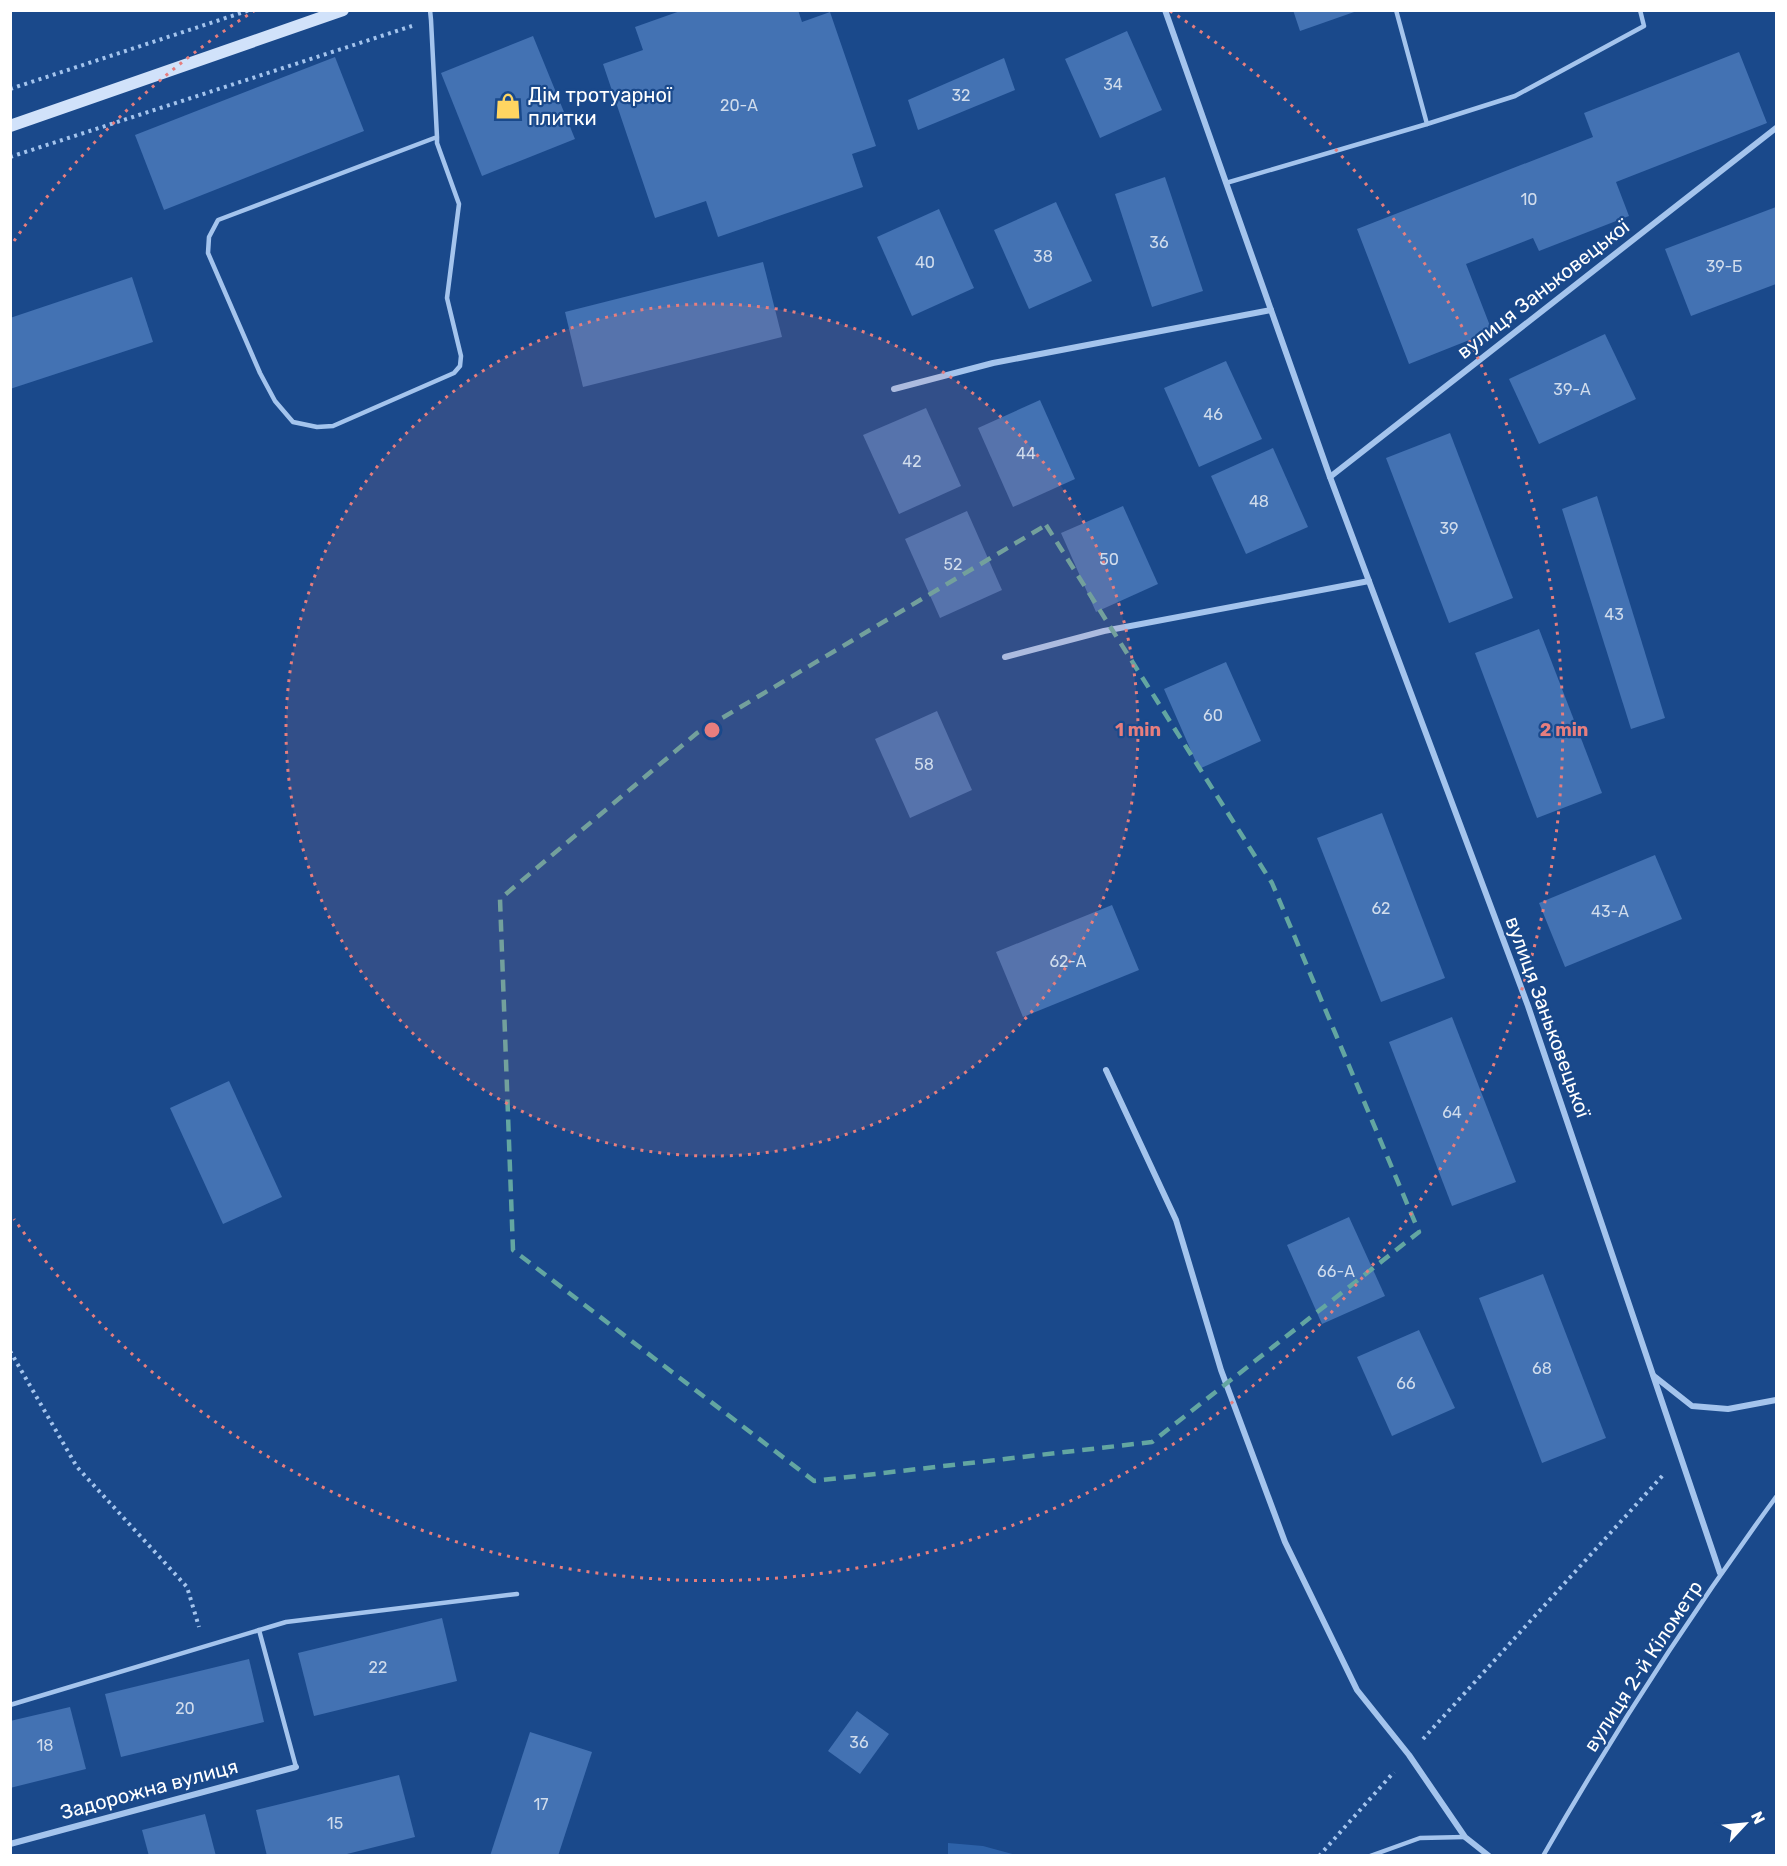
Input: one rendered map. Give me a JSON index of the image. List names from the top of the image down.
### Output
{
  "streets": {
    "street": ["вулиця Заньковецької", "Задорожна вулиця"],
    "lane": ["вулиця 2-й Кілометр"]
  },
  "crossings": [
    ["вулиця Заньковецької", "вулиця 2-й Кілометр"]
  ],
  "places": {
    "shop": ["Дім тротуарної плитки"]
  },
  "house_numbers": [
    "34",
    "32",
    "20-А",
    "10",
    "36",
    "38",
    "40",
    "39-Б",
    "39-А",
    "46",
    "44",
    "42",
    "48",
    "39",
    "50",
    "52",
    "43",
    "60",
    "58",
    "62",
    "43-А",
    "62-А",
    "64",
    "66-А",
    "68",
    "66",
    "22",
    "20",
    "36",
    "18",
    "17",
    "15"
  ],
  "north": "top right",
  "rings": ["1 min", "2 min"]
}
